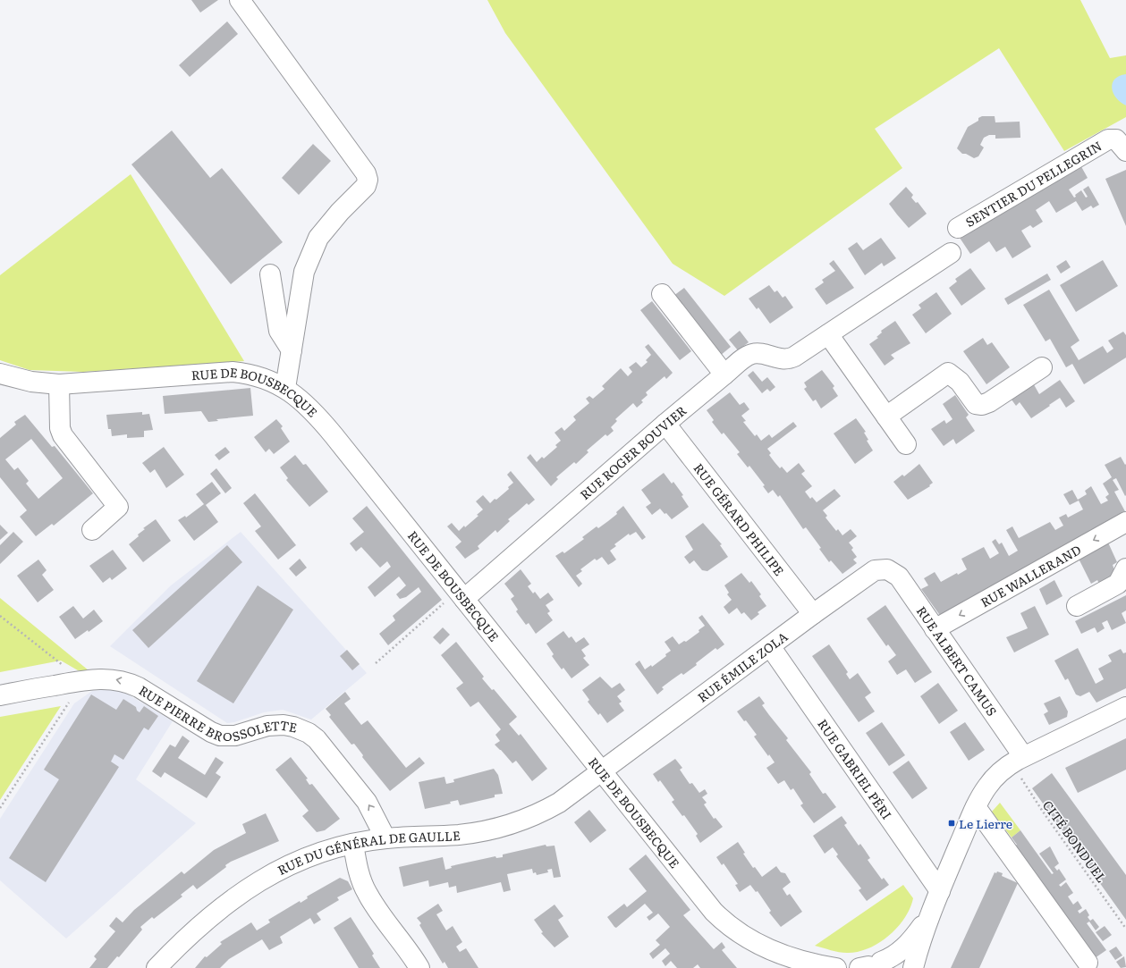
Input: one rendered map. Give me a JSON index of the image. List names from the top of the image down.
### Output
{
  "streets": {
    "street": [
      "SENTIER DU PELLEGRIN",
      "RUE DE BOUSBECQUE",
      "RUE ROGER BOUVIER",
      "RUE GÉRARD PHILIPE",
      "RUE WALLERAND",
      "RUE ALBERT CAMUS",
      "RUE ÉMILE ZOLA",
      "RUE PIERRE BROSSOLETTE",
      "RUE GABRIEL PÉRI",
      "RUE DU GÉNÉRAL DE GAULLE"
    ],
    "path": ["CITÉ BONDUEL"]
  },
  "crossings": [
    ["RUE DE BOUSBECQUE", "RUE ROGER BOUVIER"],
    ["RUE DE BOUSBECQUE", "RUE ÉMILE ZOLA"],
    ["RUE DE BOUSBECQUE", "RUE DU GÉNÉRAL DE GAULLE"],
    ["RUE ROGER BOUVIER", "RUE GÉRARD PHILIPE"],
    ["RUE GÉRARD PHILIPE", "RUE ÉMILE ZOLA"],
    ["RUE WALLERAND", "RUE ALBERT CAMUS"],
    ["RUE ALBERT CAMUS", "RUE ÉMILE ZOLA"],
    ["RUE ALBERT CAMUS", "CITÉ BONDUEL"],
    ["RUE ÉMILE ZOLA", "RUE GABRIEL PÉRI"],
    ["RUE ÉMILE ZOLA", "RUE DU GÉNÉRAL DE GAULLE"],
    ["RUE PIERRE BROSSOLETTE", "RUE DU GÉNÉRAL DE GAULLE"]
  ],
  "one_way": ["RUE PIERRE BROSSOLETTE"],
  "places": {
    "transit": ["Le Lierre"]
  }
}
